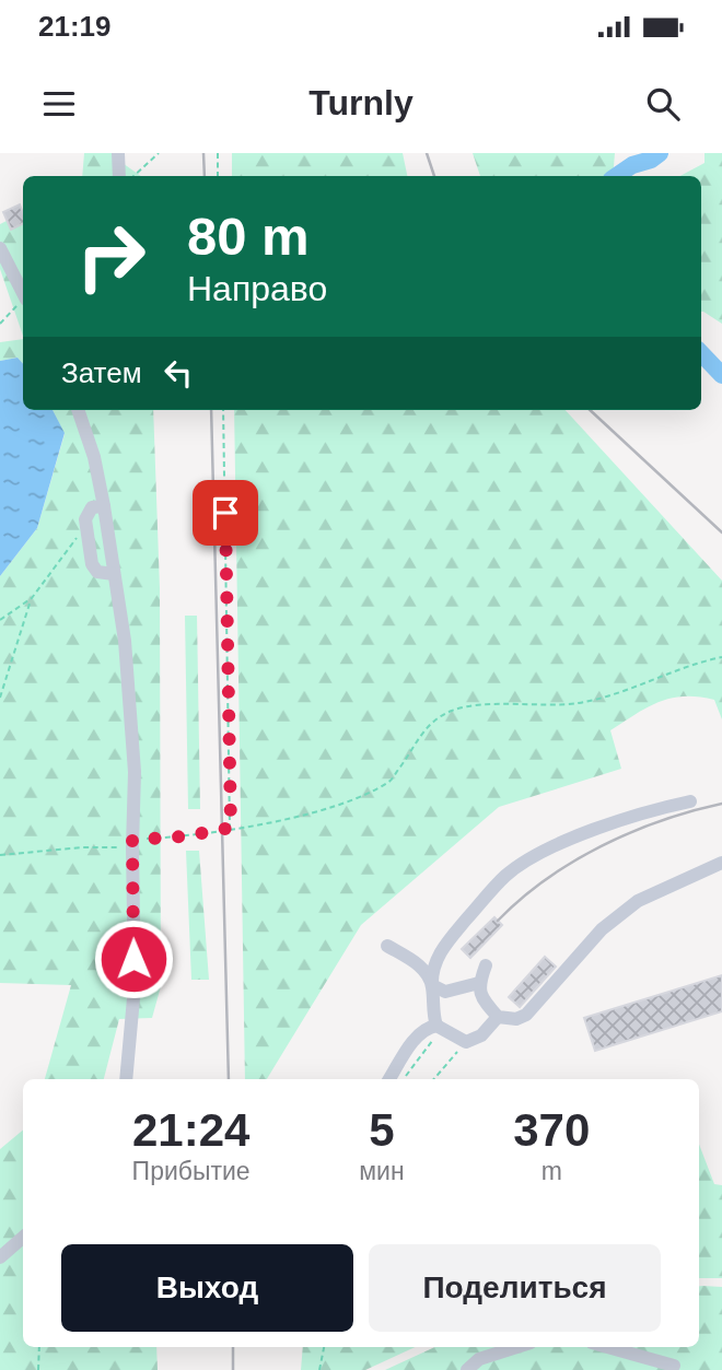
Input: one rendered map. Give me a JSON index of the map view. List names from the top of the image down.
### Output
{
  "page": {
    "status": "21:19",
    "header": "Turnly",
    "turn": ["80 m", "Направо"],
    "then": "Затем",
    "eta": [
      "21:24",
      "Прибытие",
      "5",
      "мин",
      "370",
      "m"
    ],
    "buttons": ["Выход", "Поделиться"]
  }
}
